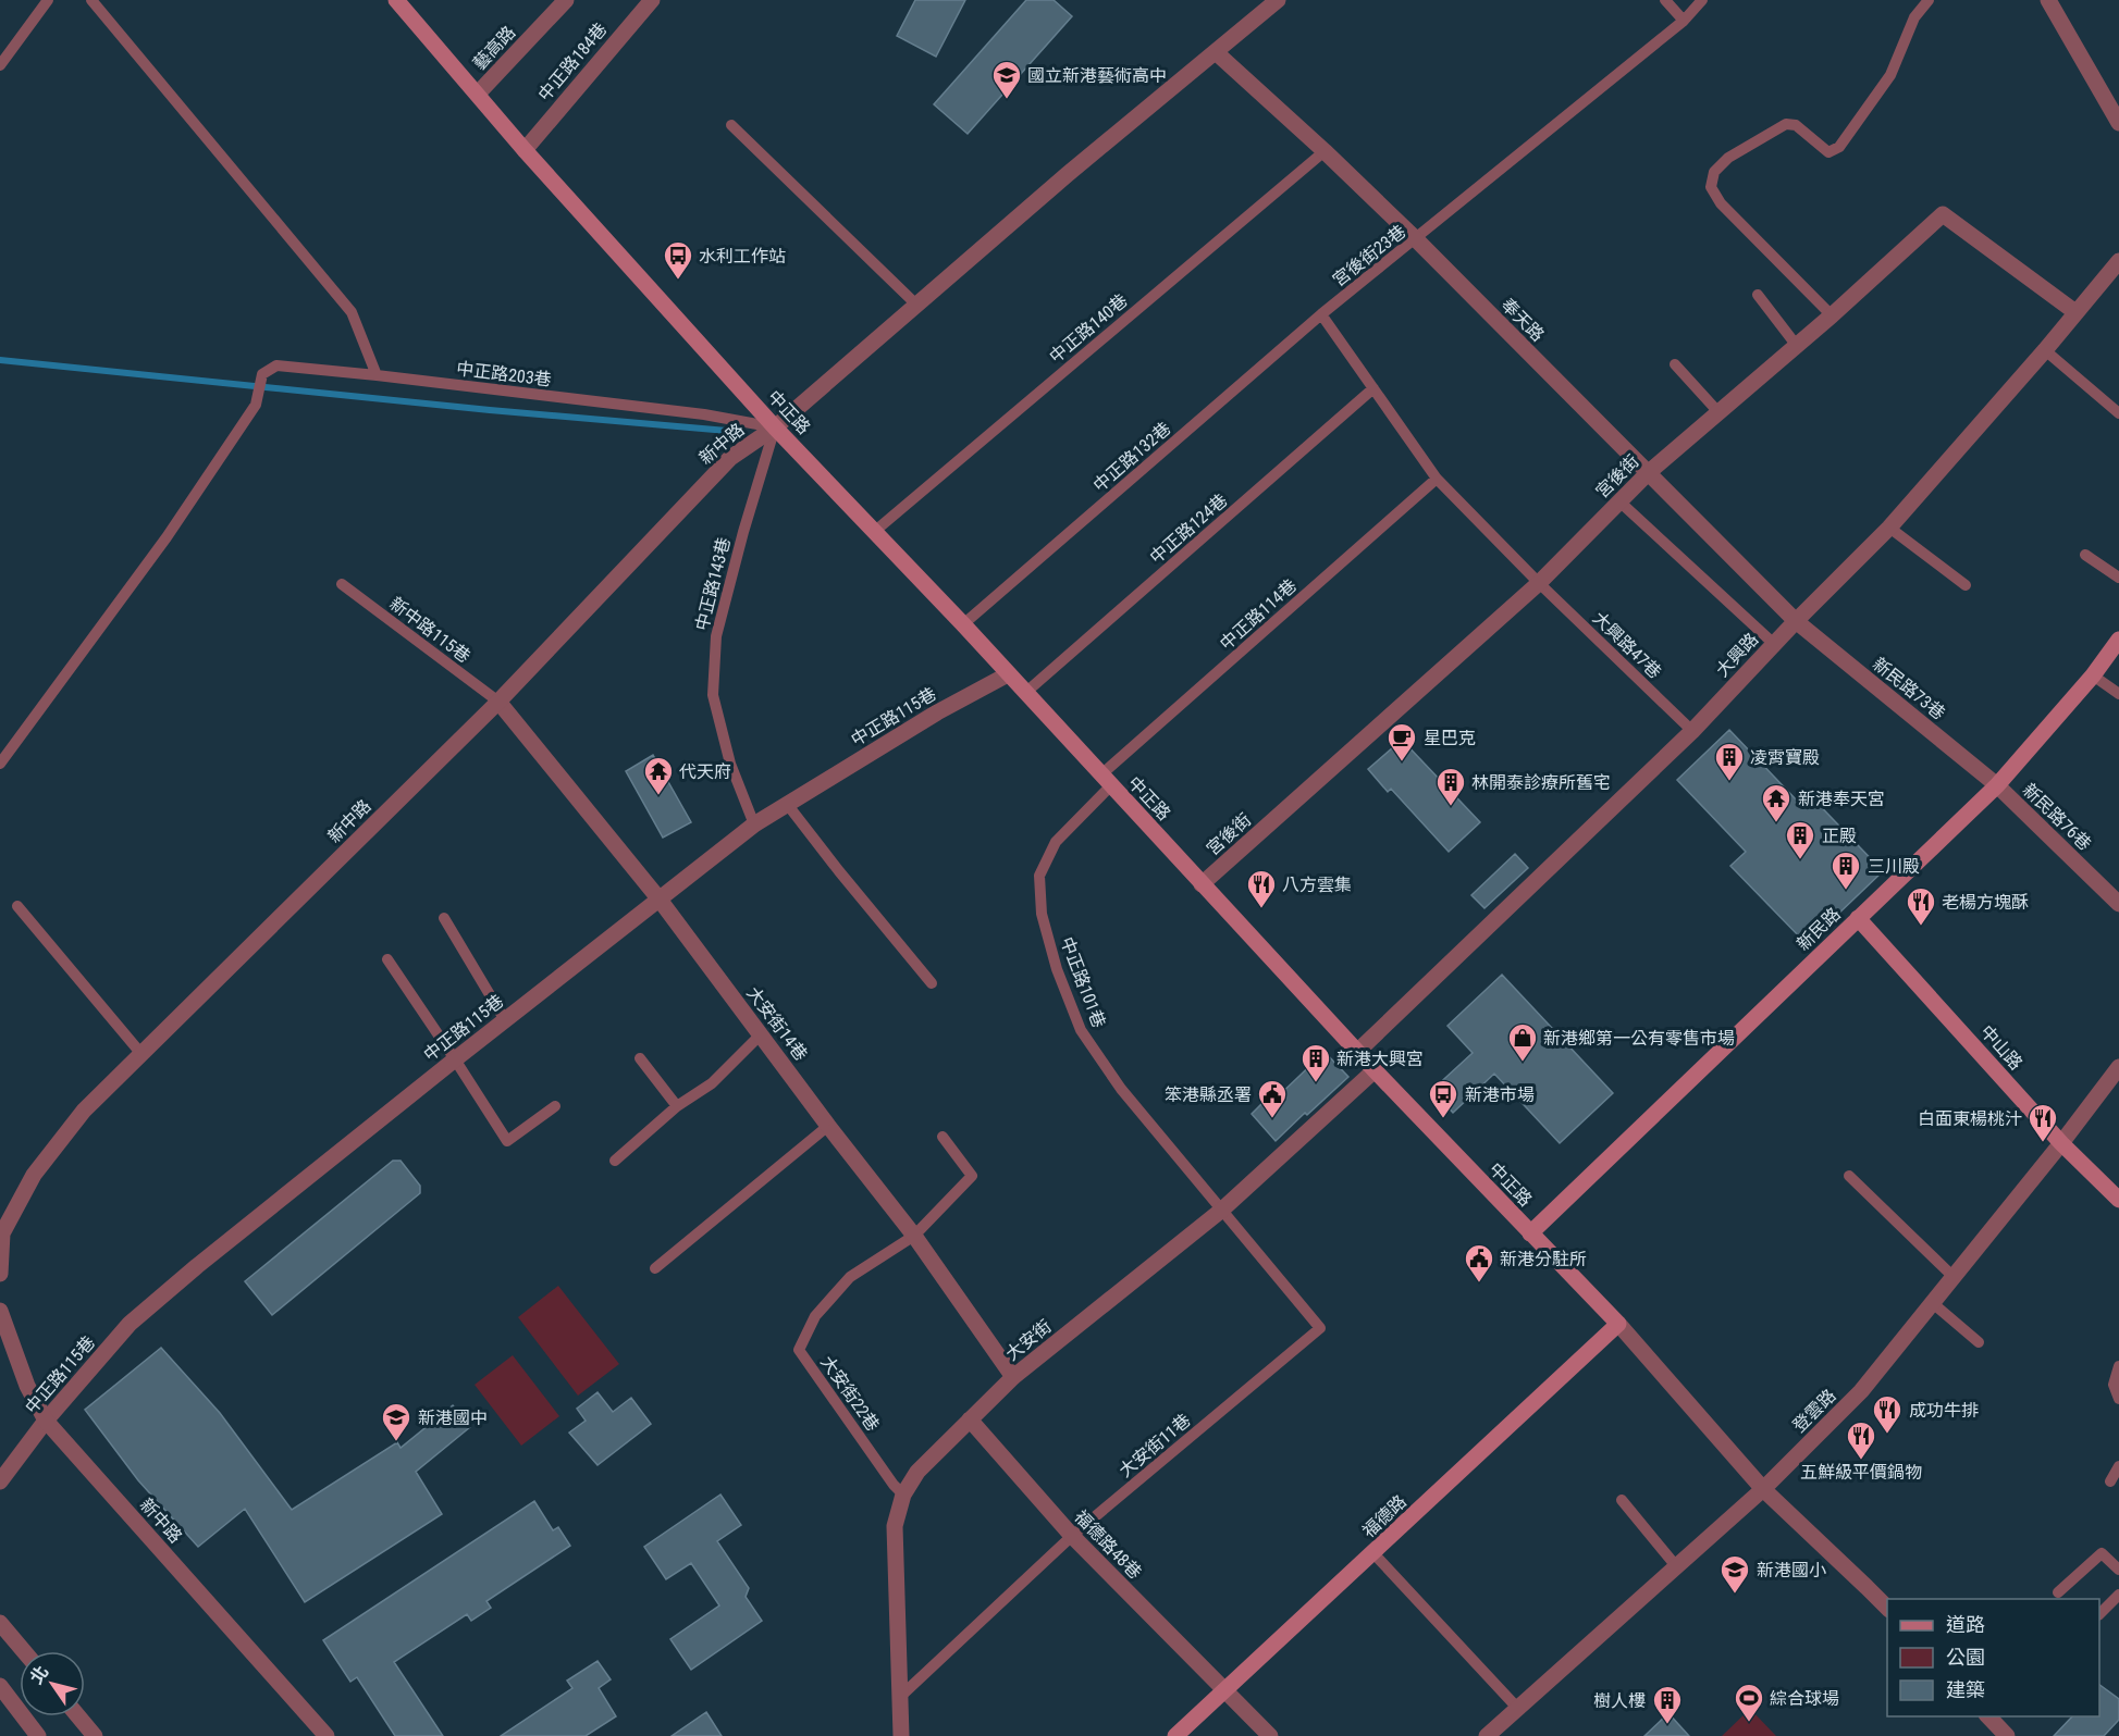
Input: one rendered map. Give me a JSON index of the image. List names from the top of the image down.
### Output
{
  "streets": {
    "main road": [
      "中正路",
      "新民路",
      "中山路",
      "福德路"
    ],
    "street": [
      "藝高路",
      "中正路184巷",
      "奉天路",
      "新中路",
      "宮後街",
      "大興路",
      "新民路73巷",
      "中正路115巷",
      "新民路76巷",
      "大安街14巷",
      "大安街",
      "登雲路",
      "福德路48巷"
    ],
    "lane": [
      "宮後街23巷",
      "中正路140巷",
      "中正路203巷",
      "中正路132巷",
      "中正路124巷",
      "中正路143巷",
      "中正路114巷",
      "新中路115巷",
      "大興路47巷",
      "中正路101巷",
      "大安街22巷",
      "大安街11巷"
    ]
  },
  "crossings": [
    ["藝高路", "中正路"],
    ["中正路184巷", "中正路"],
    ["宮後街23巷", "奉天路"],
    ["宮後街23巷", "中正路132巷"],
    ["奉天路", "中正路140巷"],
    ["奉天路", "新中路"],
    ["奉天路", "宮後街"],
    ["奉天路", "大興路"],
    ["奉天路", "新民路73巷"],
    ["中正路140巷", "中正路"],
    ["中正路203巷", "中正路"],
    ["中正路203巷", "新中路"],
    ["中正路203巷", "中正路143巷"],
    ["中正路", "新中路"],
    ["中正路", "中正路132巷"],
    ["中正路", "宮後街"],
    ["中正路", "中正路124巷"],
    ["中正路", "中正路143巷"],
    ["中正路", "中正路114巷"],
    ["中正路", "大興路"],
    ["中正路", "中正路115巷"],
    ["中正路", "新民路"],
    ["中正路", "中正路101巷"],
    ["中正路", "大安街"],
    ["中正路", "登雲路"],
    ["中正路", "福德路"],
    ["新中路", "中正路143巷"],
    ["新中路", "新中路115巷"],
    ["新中路", "中正路115巷"],
    ["新中路", "大安街14巷"],
    ["宮後街", "大興路47巷"],
    ["宮後街", "大興路"],
    ["中正路143巷", "中正路115巷"],
    ["中正路114巷", "中正路101巷"],
    ["新中路115巷", "大安街14巷"],
    ["大興路47巷", "大興路"],
    ["大興路", "新民路73巷"],
    ["新民路73巷", "新民路76巷"],
    ["新民路73巷", "新民路"],
    ["中正路115巷", "大安街14巷"],
    ["新民路76巷", "新民路"],
    ["新民路", "中山路"],
    ["中正路101巷", "大安街"],
    ["中正路101巷", "大安街11巷"],
    ["大安街14巷", "大安街"],
    ["大安街14巷", "大安街22巷"],
    ["中山路", "登雲路"],
    ["大安街", "大安街22巷"],
    ["大安街", "大安街11巷"],
    ["大安街", "福德路48巷"],
    ["大安街11巷", "福德路48巷"],
    ["福德路", "福德路48巷"]
  ],
  "places": {
    "school or university": ["國立新港藝術高中", "新港國中", "新港國小"],
    "bus stop": ["水利工作站", "新港市場"],
    "cafe": ["星巴克"],
    "building": [
      "凌霄寶殿",
      "林開泰診療所舊宅",
      "正殿",
      "三川殿",
      "新港大興宮",
      "樹人樓"
    ],
    "temple": ["代天府", "新港奉天宮"],
    "restaurant": [
      "八方雲集",
      "老楊方塊酥",
      "白面東楊桃汁",
      "成功牛排",
      "五鮮級平價鍋物"
    ],
    "shop": ["新港鄉第一公有零售市場"],
    "public building": ["笨港縣丞署", "新港分駐所"],
    "sports": ["綜合球場"]
  },
  "legend": ["道路", "公園", "建築"],
  "north": "top left"
}
